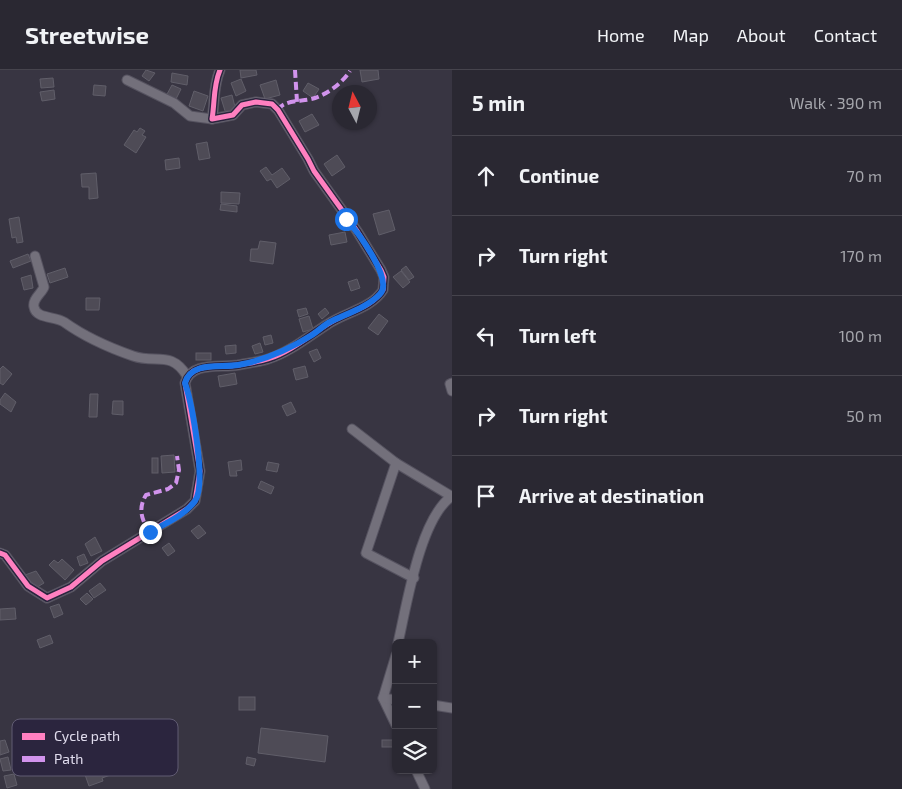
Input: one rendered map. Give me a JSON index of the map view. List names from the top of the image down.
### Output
{
  "legend": ["Cycle path", "Path"],
  "north": "top",
  "page": {
    "header": "Streetwise",
    "nav": [
      "Home",
      "Map",
      "About",
      "Contact"
    ],
    "heading": ["5 min", "Walk · 390 m"],
    "list": [
      ["Continue", "70 m"],
      ["Turn right", "170 m"],
      ["Turn left", "100 m"],
      ["Turn right", "50 m"],
      "Arrive at destination"
    ],
    "map_buttons": ["+", "−"]
  }
}
